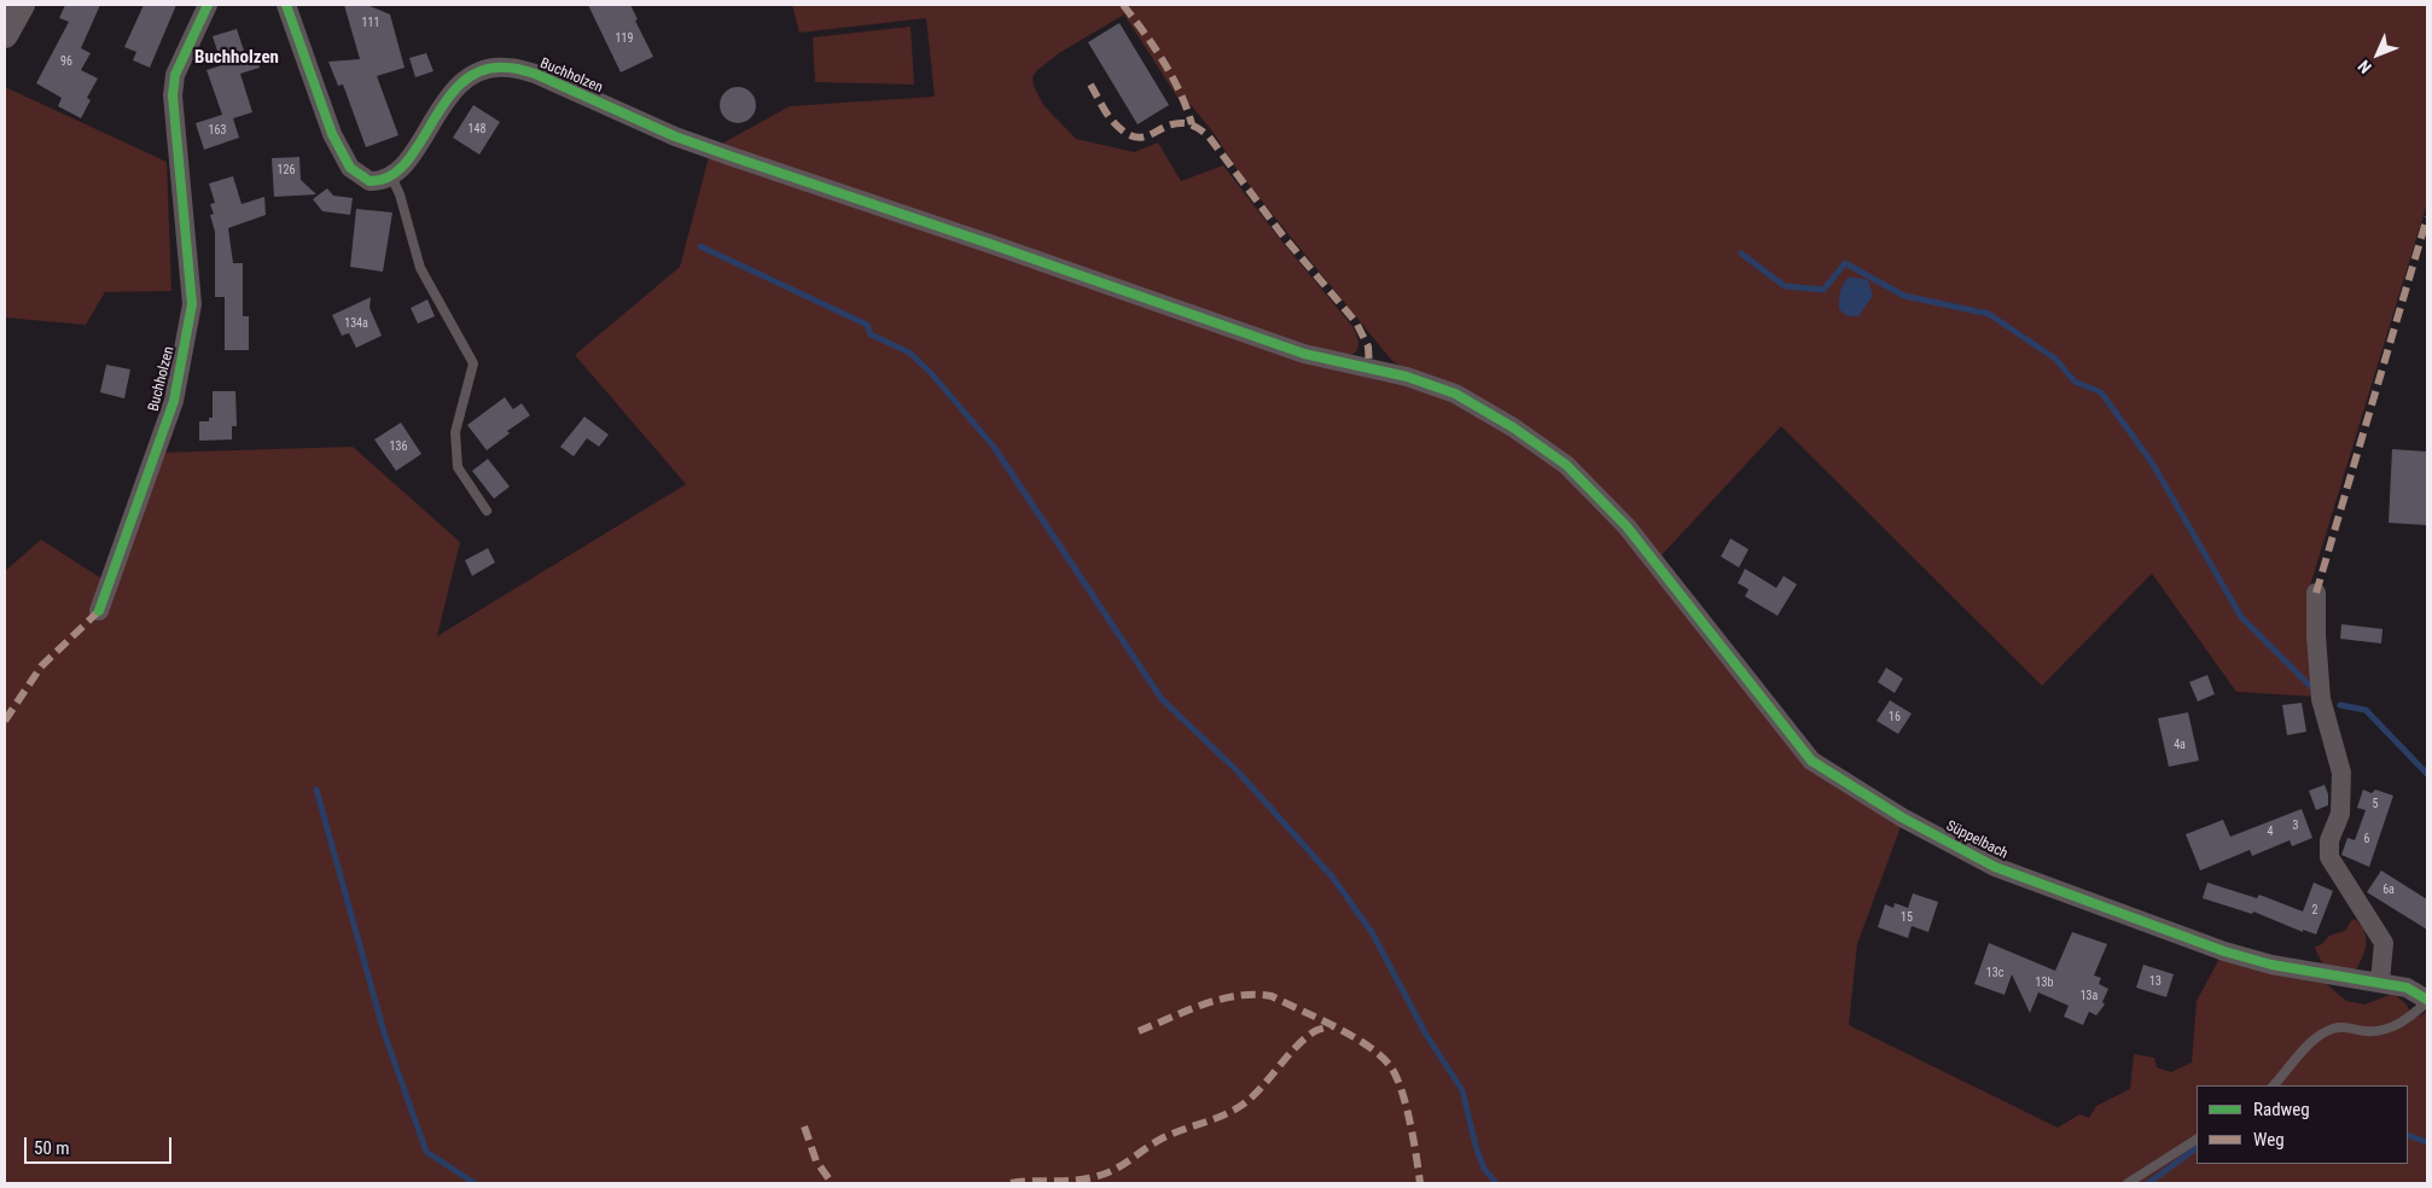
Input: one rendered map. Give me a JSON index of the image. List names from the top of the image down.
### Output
{
  "streets": {
    "street": ["Buchholzen", "Süppelbach"]
  },
  "crossings": [
    ["Buchholzen", "Süppelbach"]
  ],
  "districts": ["Buchholzen"],
  "house_numbers": [
    "111",
    "119",
    "96",
    "148",
    "163",
    "126",
    "134a",
    "136",
    "16",
    "4a",
    "5",
    "3",
    "4",
    "6",
    "6a",
    "2",
    "15",
    "13c",
    "13",
    "13b",
    "13a"
  ],
  "legend": ["Radweg", "Weg"],
  "scale_bar": "50 m",
  "north": "bottom left"
}
